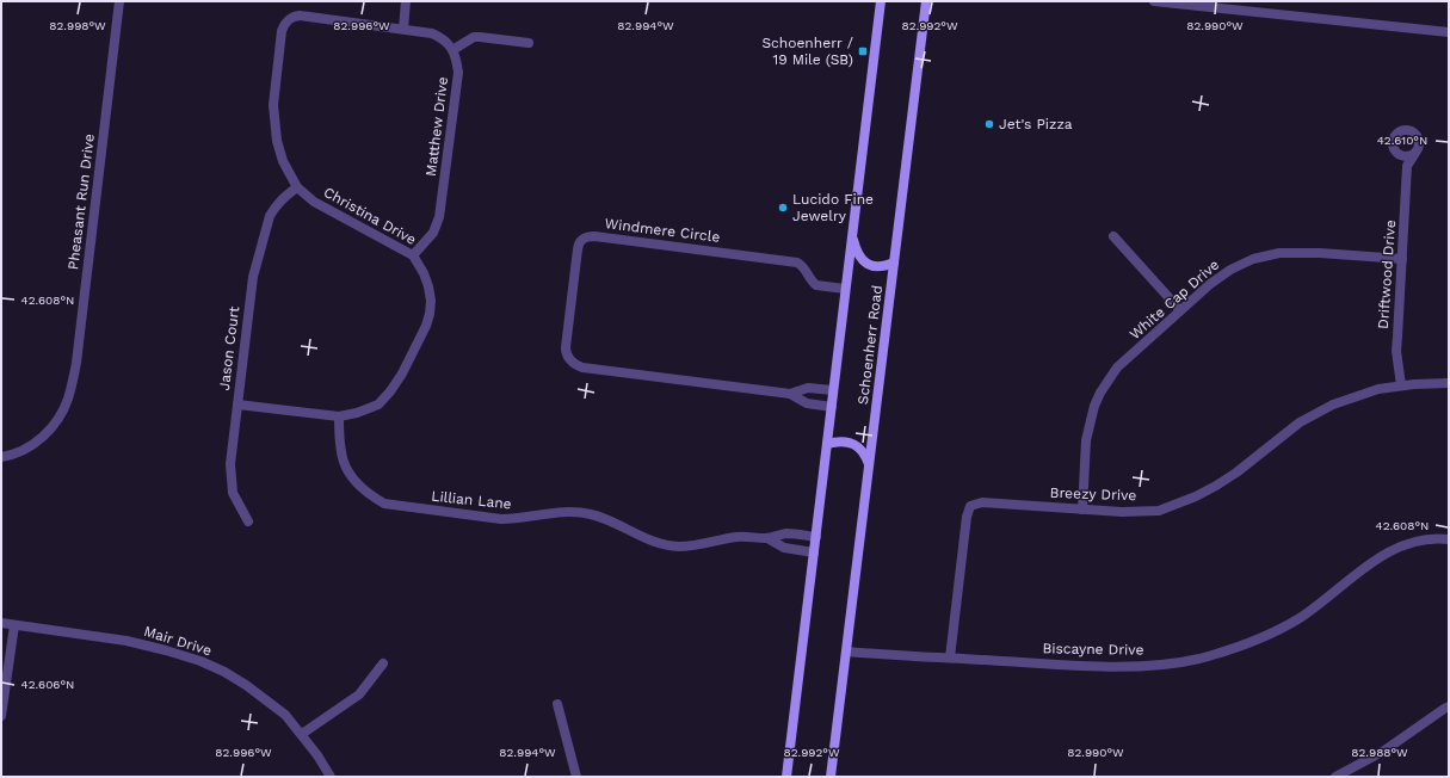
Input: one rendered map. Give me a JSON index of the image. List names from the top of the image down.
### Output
{
  "streets": {
    "main road": ["Schoenherr Road"],
    "street": [
      "Matthew Drive",
      "Pheasant Run Drive",
      "Christina Drive",
      "Windmere Circle",
      "Driftwood Drive",
      "White Cap Drive",
      "Jason Court",
      "Breezy Drive",
      "Lillian Lane",
      "Mair Drive",
      "Biscayne Drive"
    ]
  },
  "crossings": [
    ["Matthew Drive", "Christina Drive"],
    ["Christina Drive", "Jason Court"],
    ["Christina Drive", "Lillian Lane"],
    ["Driftwood Drive", "White Cap Drive"],
    ["Driftwood Drive", "Breezy Drive"],
    ["White Cap Drive", "Breezy Drive"],
    ["Schoenherr Road", "Biscayne Drive"],
    ["Breezy Drive", "Biscayne Drive"]
  ],
  "places": {
    "transit": ["Schoenherr / 19 Mile (SB)"],
    "other": ["Jet's Pizza", "Lucido Fine Jewelry"]
  },
  "coordinates": [
    "82.996°W",
    "82.994°W",
    "82.992°W",
    "82.990°W",
    "82.998°W",
    "42.610°N",
    "42.608°N",
    "42.606°N",
    "82.988°W"
  ]
}
